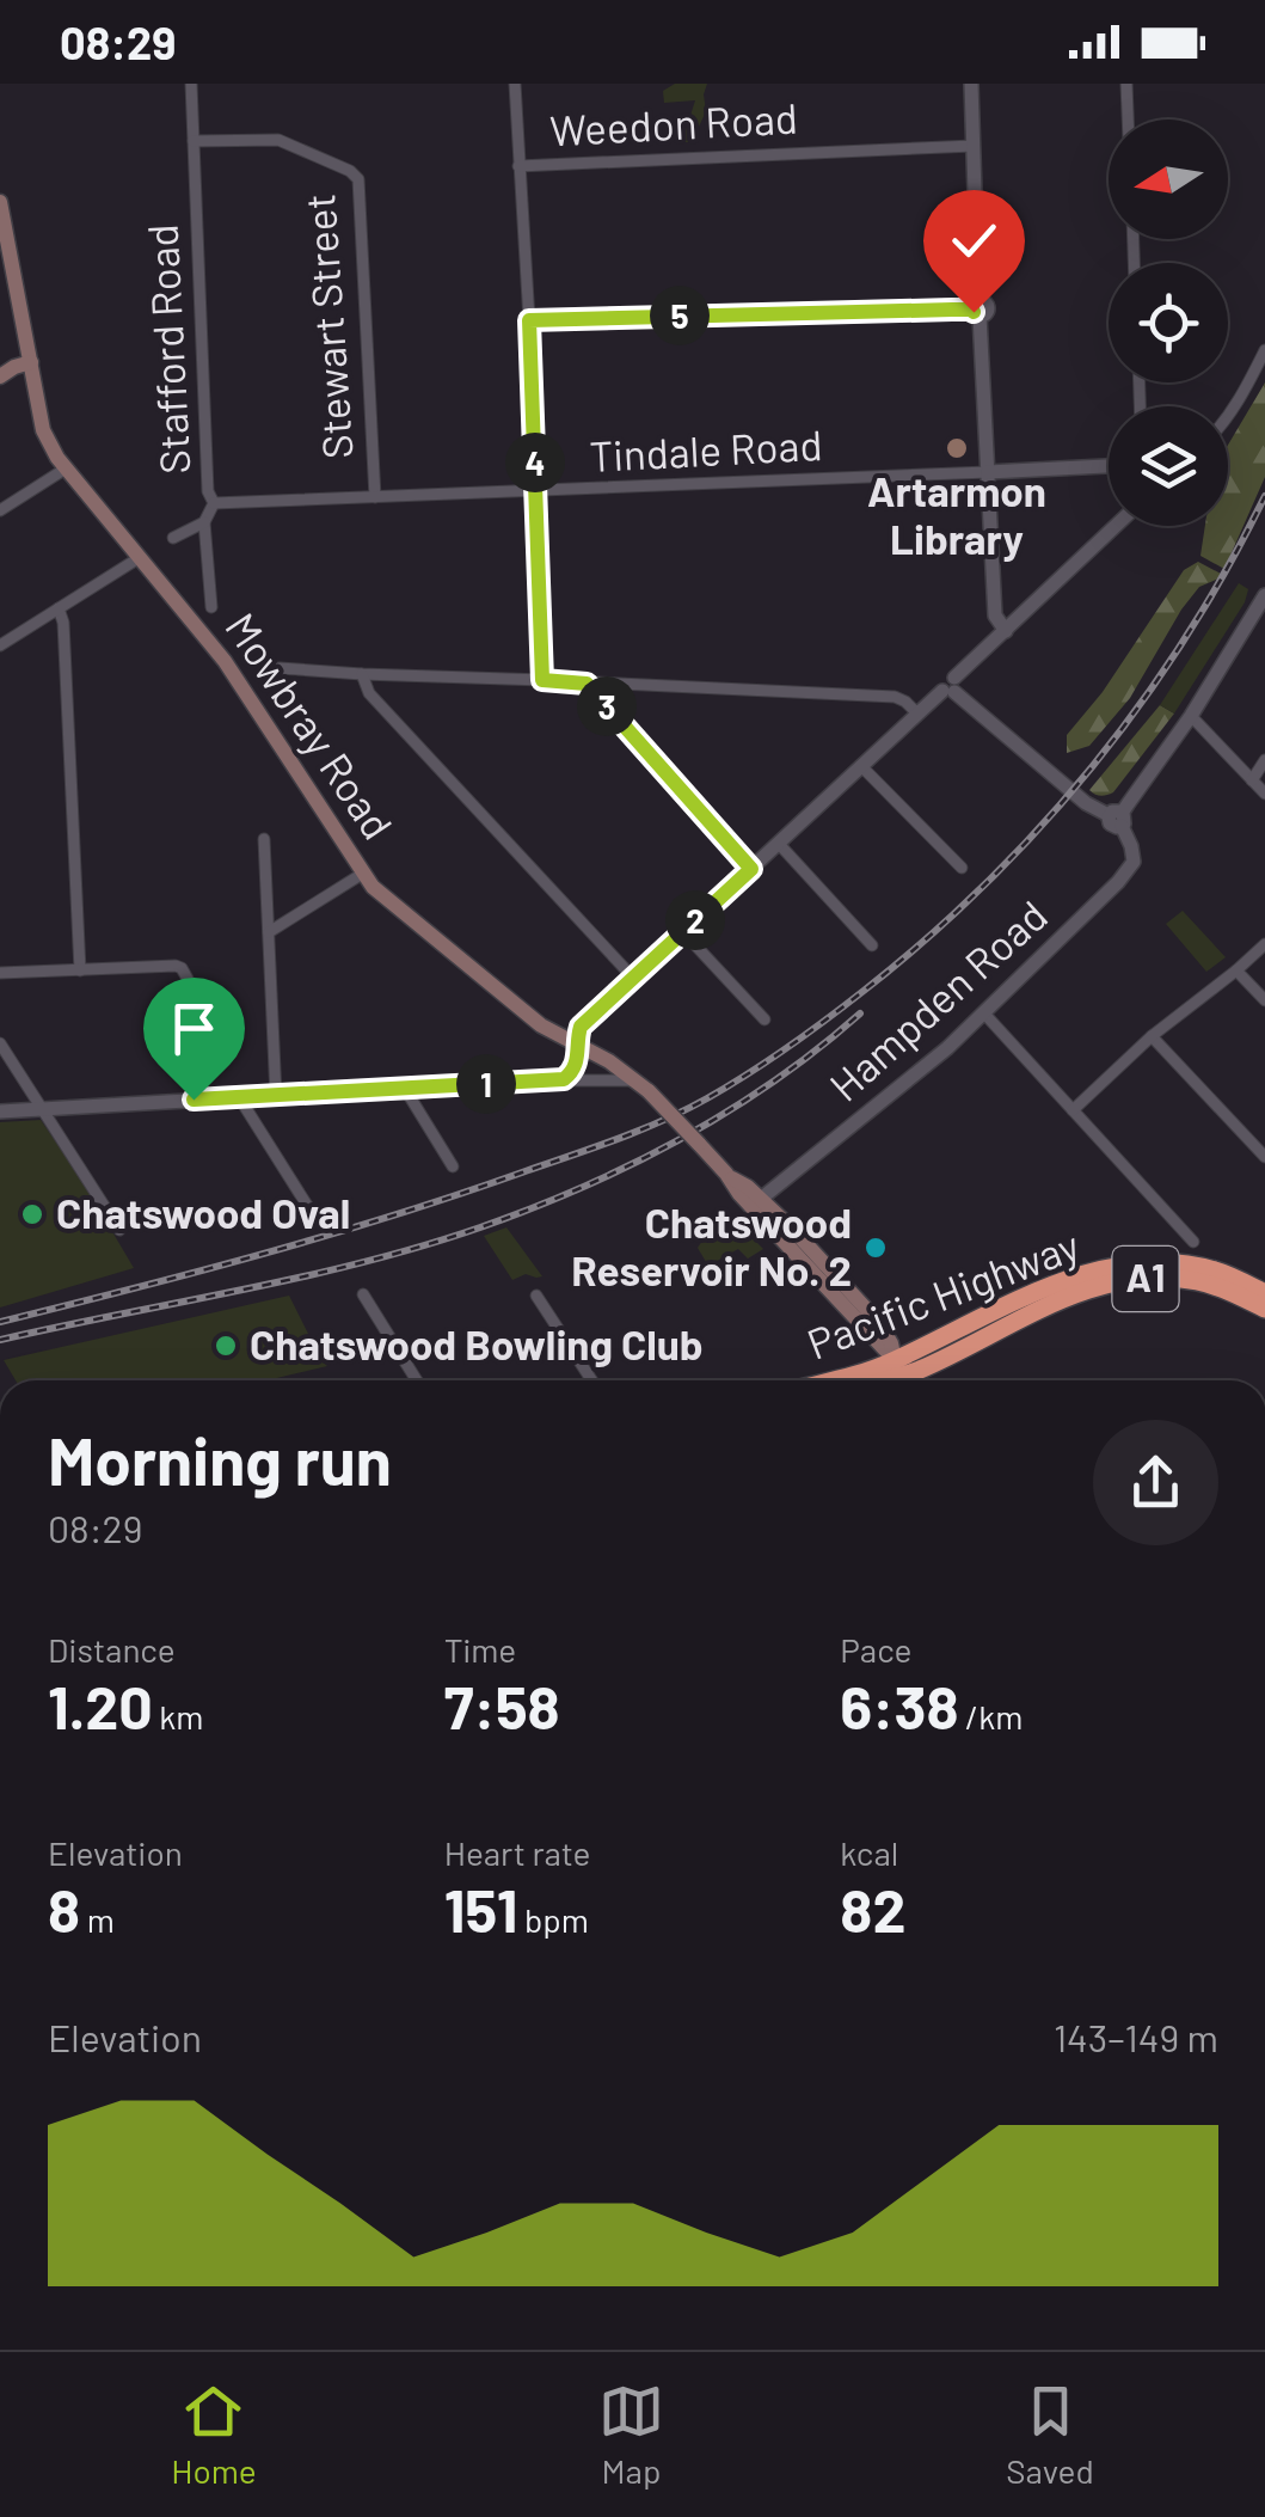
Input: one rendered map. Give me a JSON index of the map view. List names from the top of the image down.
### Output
{
  "streets": {
    "highway": ["A1", "Pacific Highway"],
    "main road": ["Mowbray Road"],
    "street": [
      "Weedon Road",
      "Stewart Street",
      "Stafford Road",
      "Tindale Road",
      "Hampden Road"
    ]
  },
  "crossings": [
    ["Stewart Street", "Stafford Road"],
    ["Stewart Street", "Tindale Road"],
    ["Stafford Road", "Tindale Road"],
    ["Mowbray Road", "Hampden Road"],
    ["Mowbray Road", "Pacific Highway"]
  ],
  "places": [
    "Artarmon Library",
    "Chatswood Oval",
    "Chatswood Reservoir No. 2",
    "Chatswood Bowling Club"
  ],
  "north": "left",
  "page": {
    "status": "08:29",
    "pins": [
      "5",
      "4",
      "3",
      "2",
      "1"
    ],
    "heading": ["Morning run", "08:29"],
    "stats": [
      ["Distance", "1.20 km"],
      ["Time", "7:58"],
      ["Pace", "6:38 /km"],
      ["Elevation", "8 m"],
      ["Heart rate", "151 bpm"],
      ["kcal", "82"]
    ],
    "chart": ["Elevation", "143–149 m"],
    "tabs": ["Home", "Map", "Saved"]
  }
}
